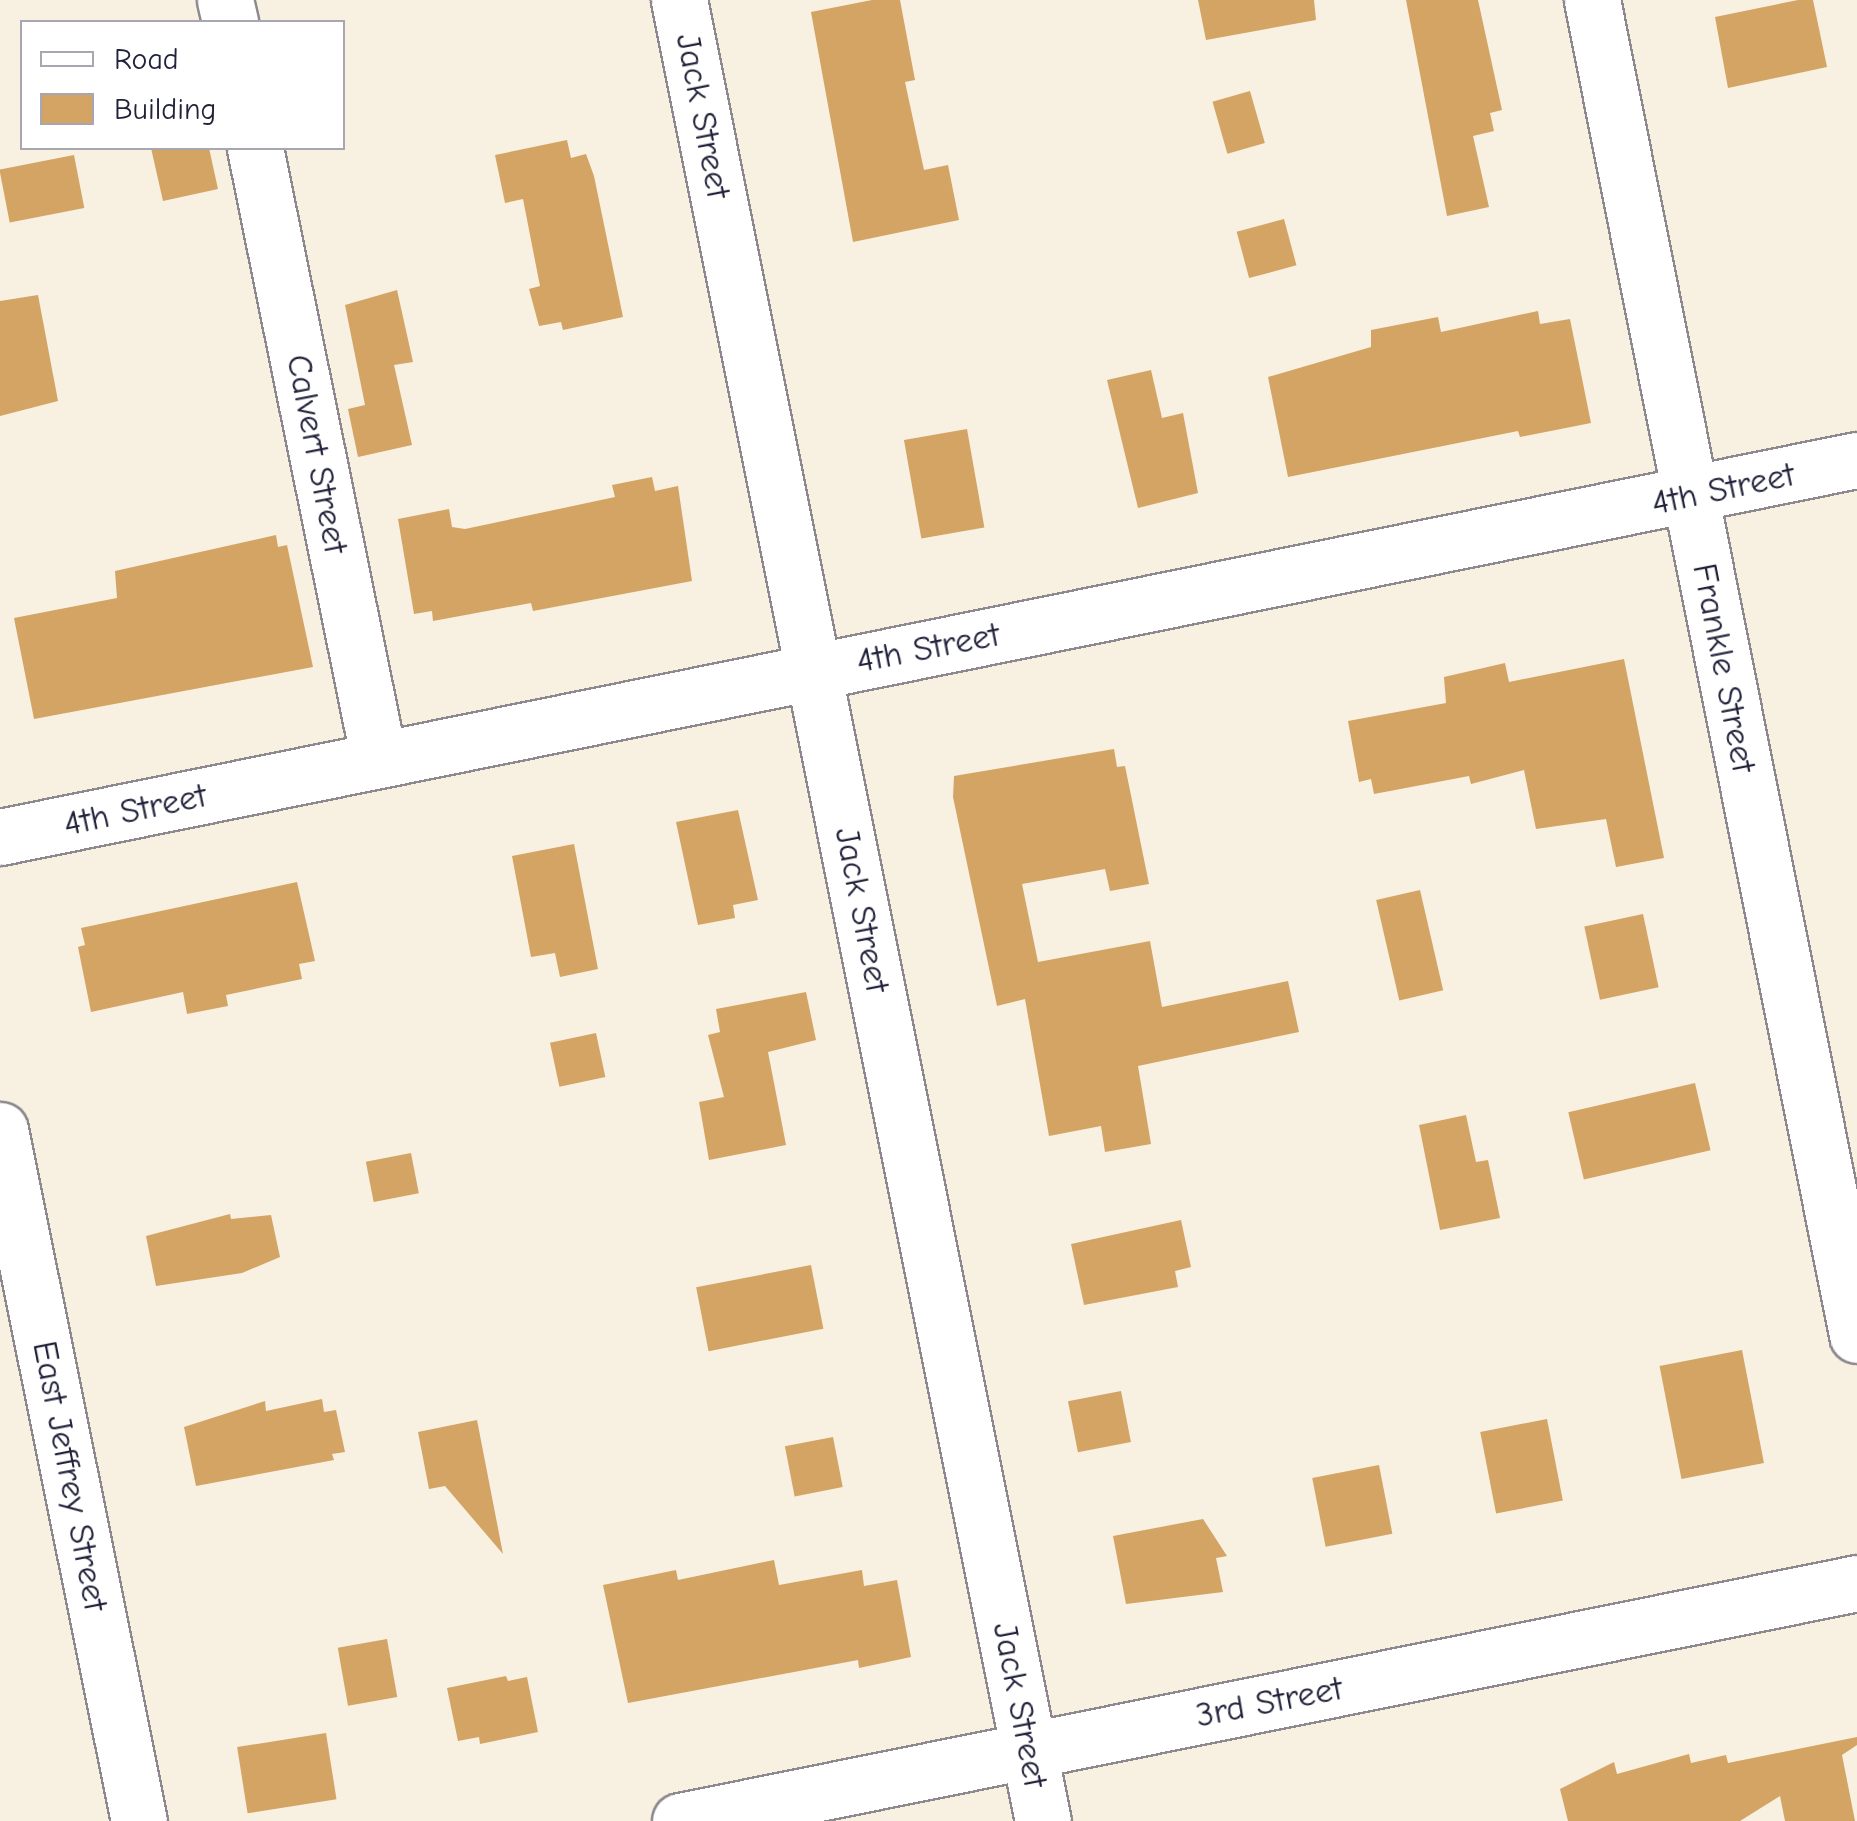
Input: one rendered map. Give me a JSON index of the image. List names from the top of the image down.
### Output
{
  "streets": {
    "street": [
      "Jack Street",
      "Calvert Street",
      "4th Street",
      "Frankle Street",
      "East Jeffrey Street",
      "3rd Street"
    ]
  },
  "crossings": [
    ["Jack Street", "4th Street"],
    ["Jack Street", "3rd Street"],
    ["Calvert Street", "4th Street"],
    ["4th Street", "Frankle Street"]
  ],
  "legend": ["Road", "Building"]
}
